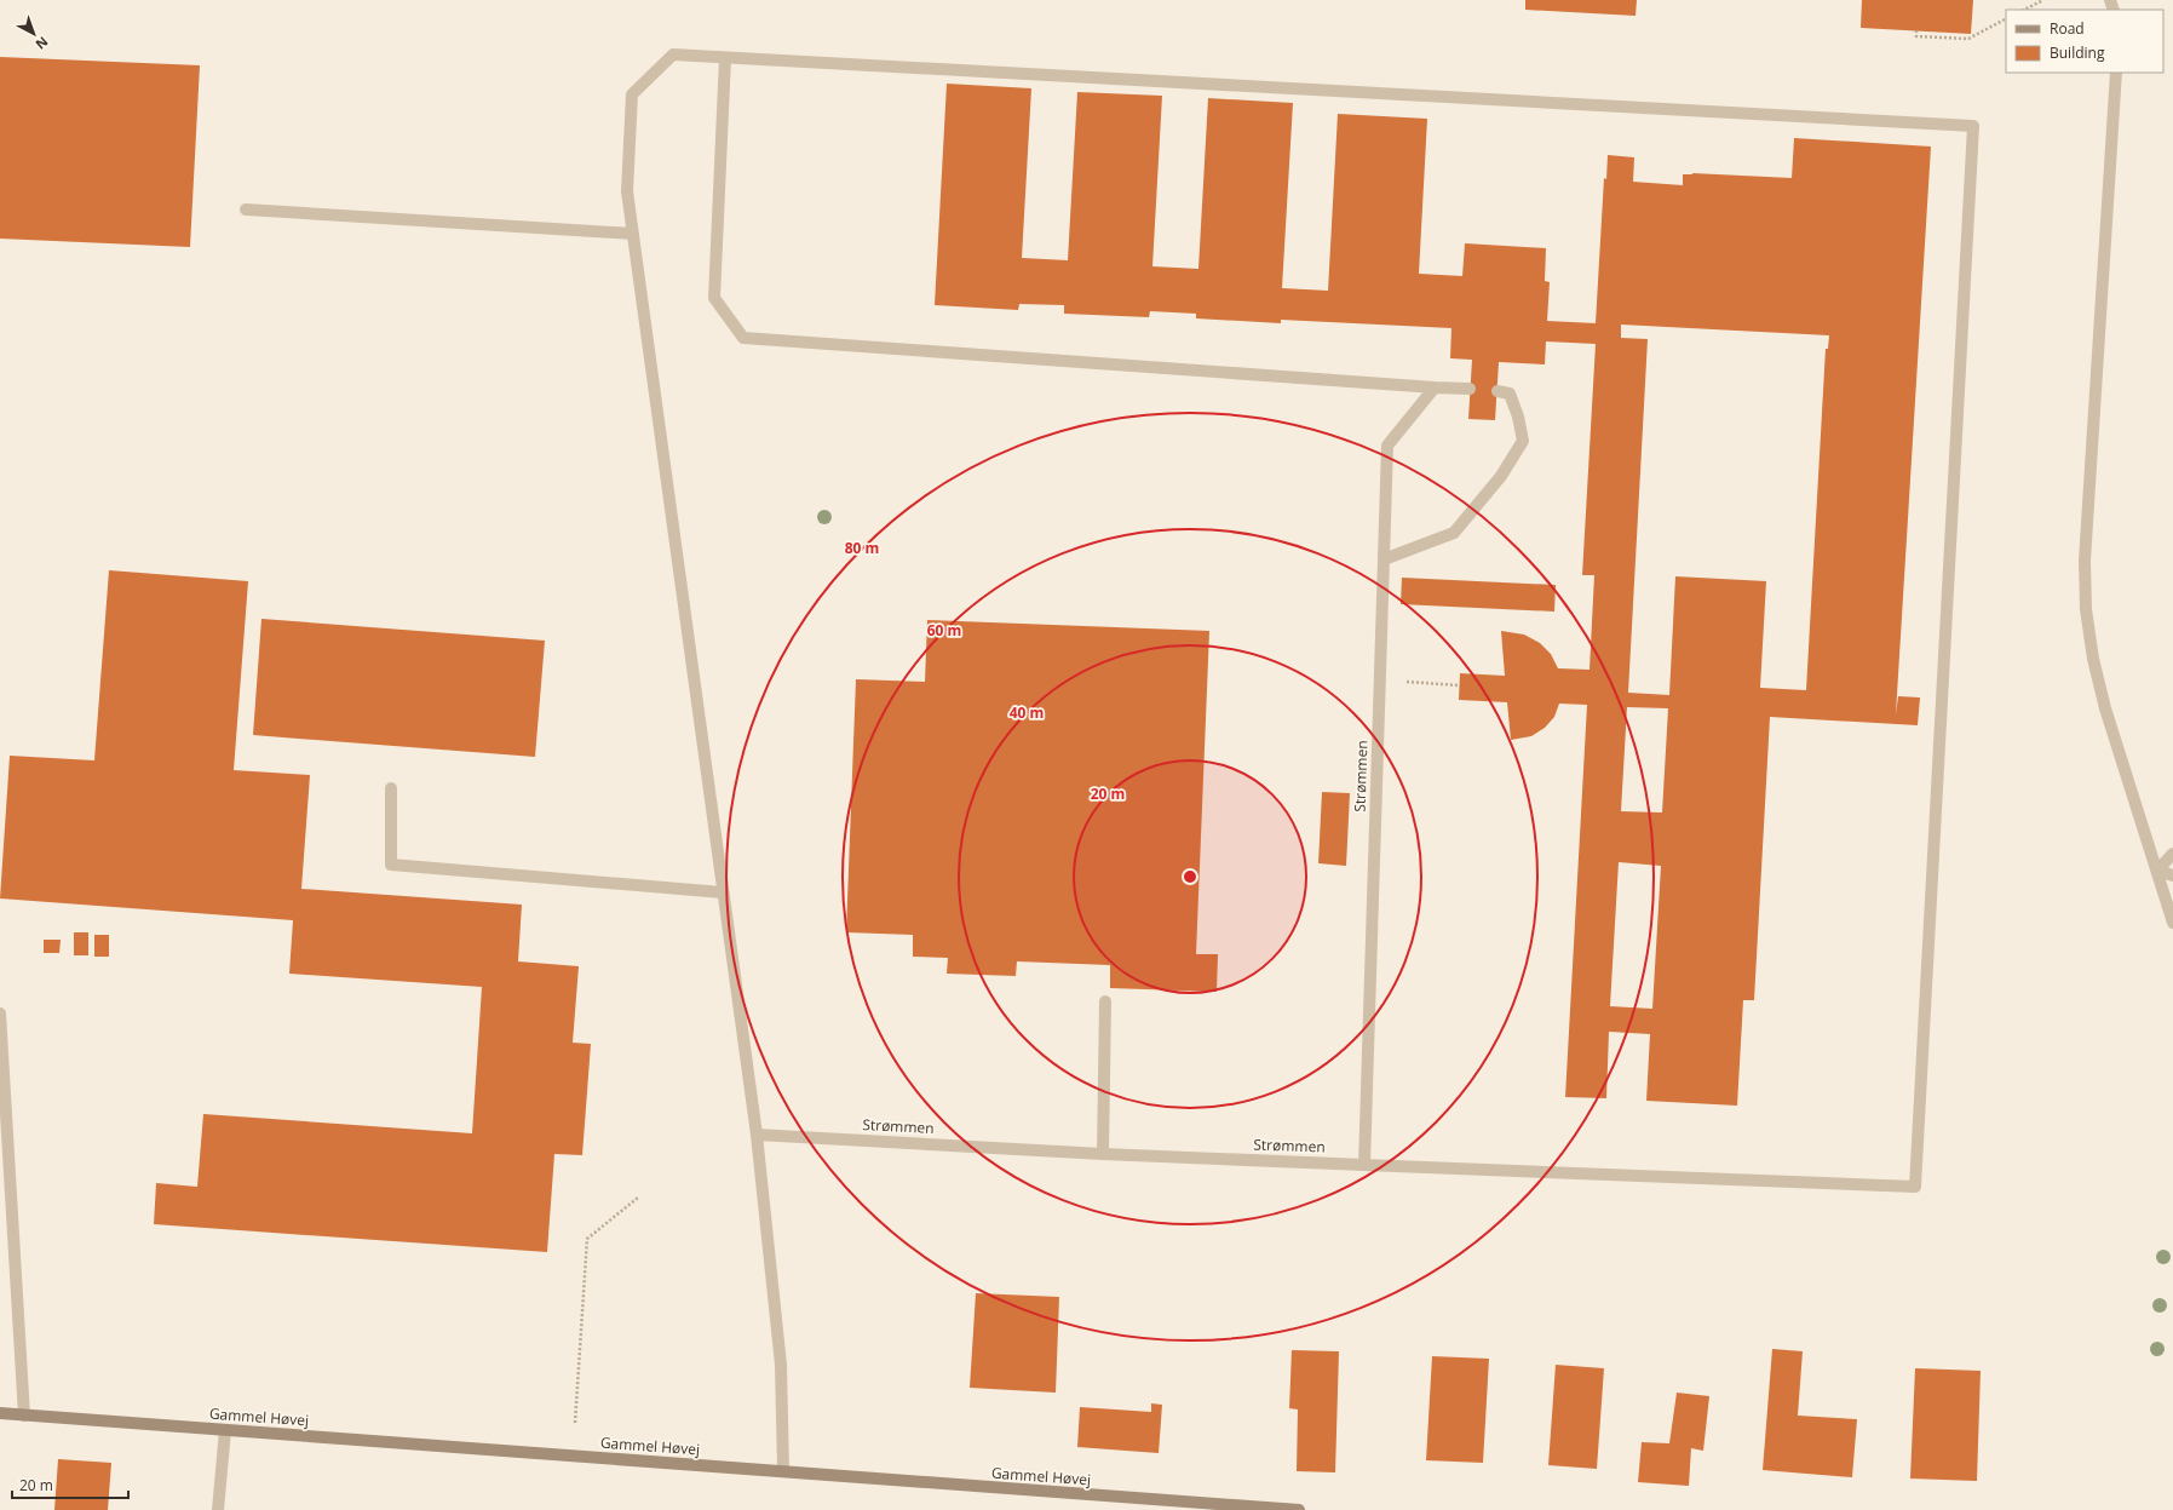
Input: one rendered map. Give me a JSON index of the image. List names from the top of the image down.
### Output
{
  "streets": {
    "street": ["Strømmen", "Gammel Høvej"]
  },
  "legend": ["Road", "Building"],
  "scale_bar": "20 m",
  "north": "bottom right",
  "rings": [
    "80 m",
    "60 m",
    "40 m",
    "20 m"
  ]
}
